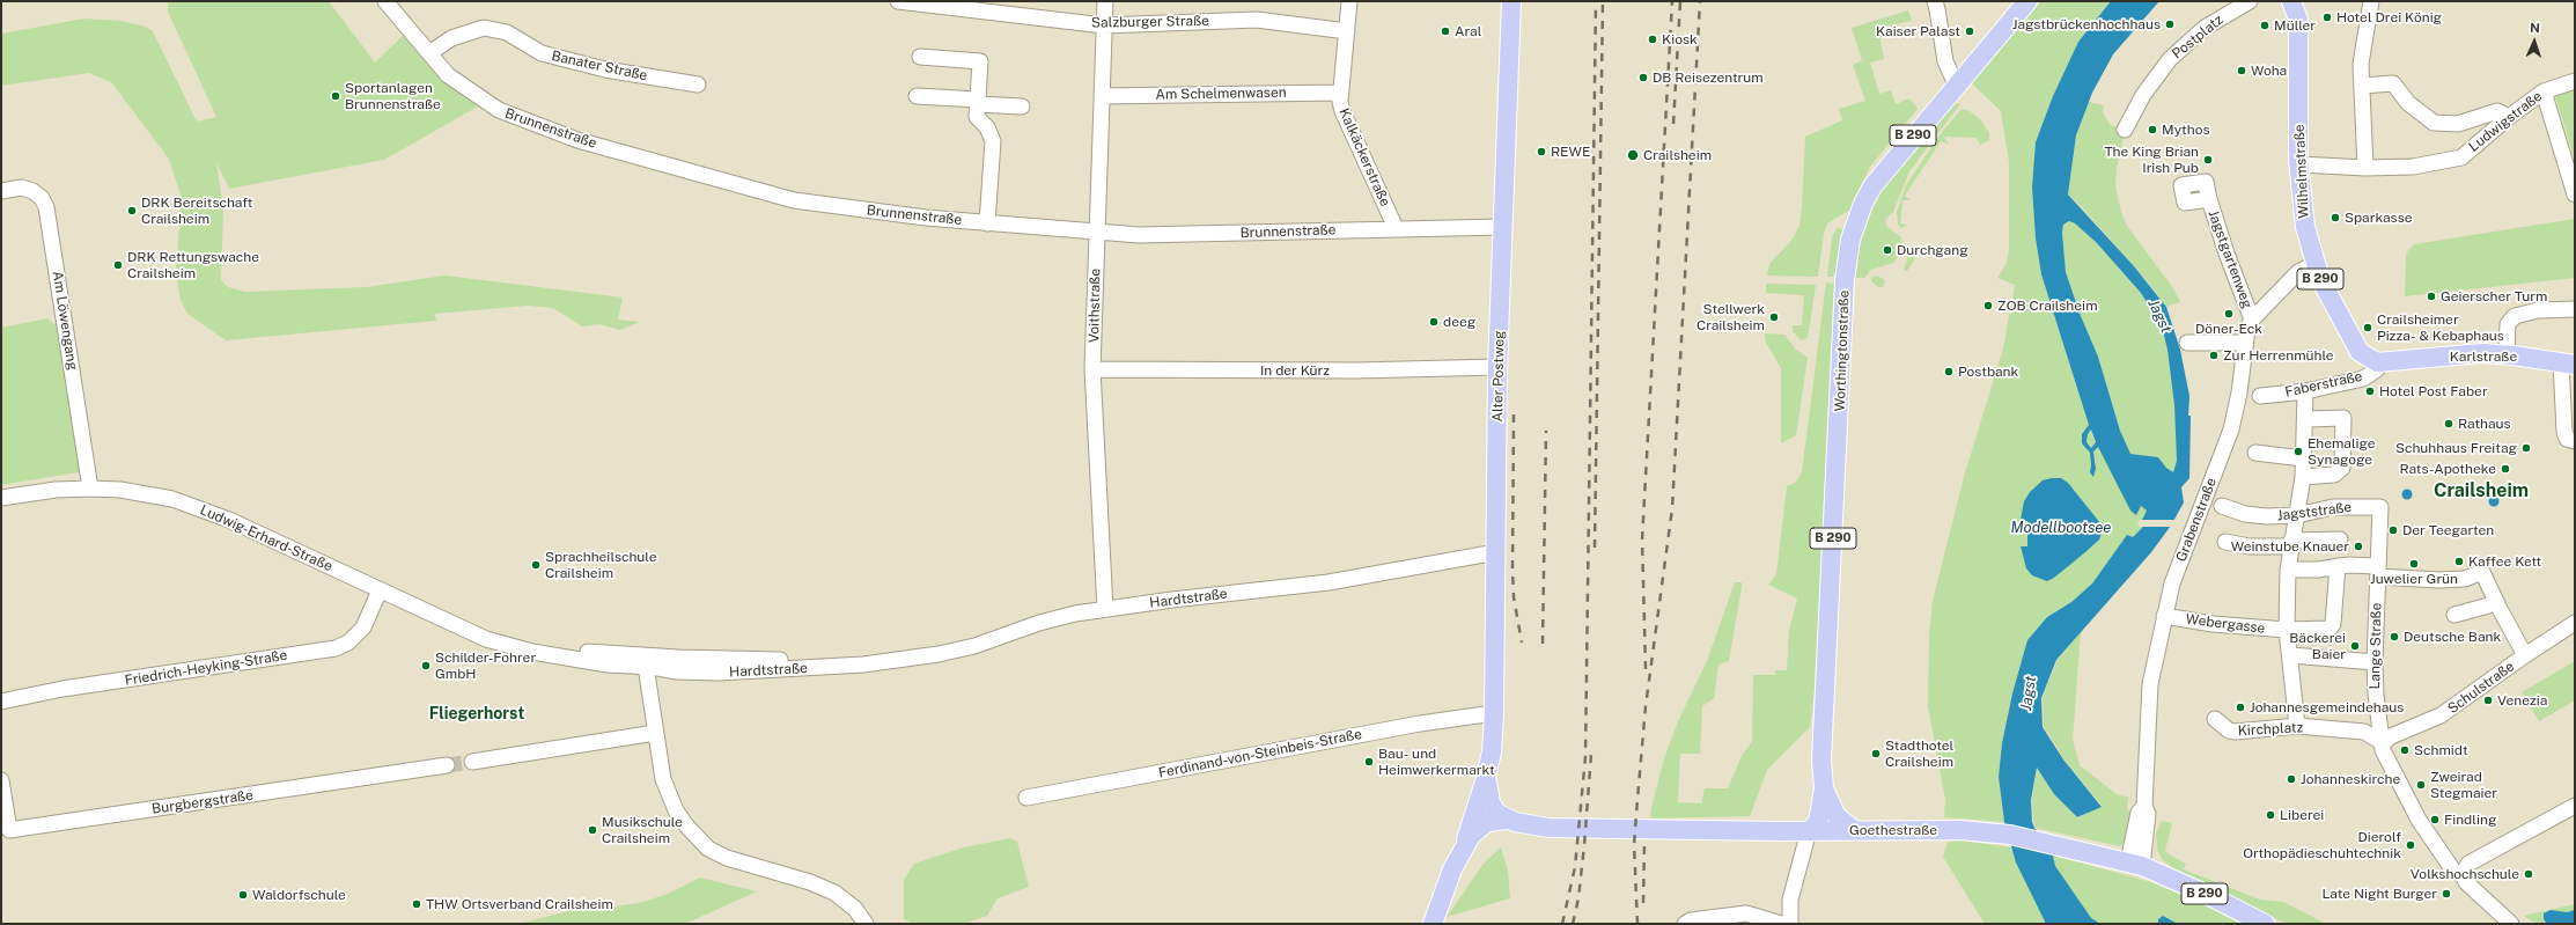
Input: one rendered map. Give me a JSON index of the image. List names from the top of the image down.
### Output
{
  "streets": {
    "main road": [
      "B 290",
      "Wilhelmstraße",
      "Worthingtonstraße",
      "Karlstraße",
      "Alter Postweg",
      "Goethestraße"
    ],
    "street": [
      "Salzburger Straße",
      "Postplatz",
      "Banater Straße",
      "Am Schelmenwasen",
      "Ludwigstraße",
      "Brunnenstraße",
      "Kalkäckerstraße",
      "Jagstgartenweg",
      "Voithstraße",
      "Am Löwengang",
      "In der Kürz",
      "Faberstraße",
      "Jagststraße",
      "Grabenstraße",
      "Ludwig-Erhard-Straße",
      "Hardtstraße",
      "Webergasse",
      "Lange Straße",
      "Friedrich-Heyking-Straße",
      "Schulstraße",
      "Kirchplatz",
      "Ferdinand-von-Steinbeis-Straße",
      "Burgbergstraße"
    ]
  },
  "crossings": [
    ["Salzburger Straße", "Kalkäckerstraße"],
    ["Salzburger Straße", "Voithstraße"],
    ["Banater Straße", "Brunnenstraße"],
    ["Am Schelmenwasen", "Kalkäckerstraße"],
    ["Am Schelmenwasen", "Voithstraße"],
    ["Ludwigstraße", "Wilhelmstraße"],
    ["Brunnenstraße", "Kalkäckerstraße"],
    ["Brunnenstraße", "Voithstraße"],
    ["Brunnenstraße", "Alter Postweg"],
    ["Wilhelmstraße", "Karlstraße"],
    ["Wilhelmstraße", "Faberstraße"],
    ["Wilhelmstraße", "Grabenstraße"],
    ["Jagstgartenweg", "Grabenstraße"],
    ["Voithstraße", "In der Kürz"],
    ["Voithstraße", "Hardtstraße"],
    ["Am Löwengang", "Ludwig-Erhard-Straße"],
    ["Worthingtonstraße", "Goethestraße"],
    ["Karlstraße", "Faberstraße"],
    ["In der Kürz", "Alter Postweg"],
    ["Alter Postweg", "Hardtstraße"],
    ["Alter Postweg", "Ferdinand-von-Steinbeis-Straße"],
    ["Alter Postweg", "Goethestraße"],
    ["Jagststraße", "Lange Straße"],
    ["Grabenstraße", "Webergasse"],
    ["Grabenstraße", "Goethestraße"],
    ["Ludwig-Erhard-Straße", "Hardtstraße"],
    ["Ludwig-Erhard-Straße", "Friedrich-Heyking-Straße"],
    ["Lange Straße", "Schulstraße"],
    ["Lange Straße", "Kirchplatz"],
    ["Schulstraße", "Kirchplatz"]
  ],
  "districts": ["Crailsheim", "Fliegerhorst"],
  "water": ["Jagst", "Modellbootsee"],
  "places": [
    "Hotel Drei König",
    "Jagstbrückenhochhaus",
    "Müller",
    "Aral",
    "Kaiser Palast",
    "Kiosk",
    "Woha",
    "DB Reisezentrum",
    "Sportanlagen Brunnenstraße",
    "Mythos",
    "REWE",
    "Crailsheim",
    "The King Brian Irish Pub",
    "DRK Bereitschaft Crailsheim",
    "Sparkasse",
    "Durchgang",
    "DRK Rettungswache Crailsheim",
    "Geierscher Turm",
    "ZOB Crailsheim",
    "Döner-Eck",
    "Stellwerk Crailsheim",
    "deeg",
    "Crailsheimer Pizza- & Kebaphaus",
    "Zur Herrenmühle",
    "Postbank",
    "Hotel Post Faber",
    "Rathaus",
    "Schuhhaus Freitag",
    "Ehemalige Synagoge",
    "Rats-Apotheke",
    "Der Teegarten",
    "Weinstube Knauer",
    "Kaffee Kett",
    "Juwelier Grün",
    "Sprachheilschule Crailsheim",
    "Deutsche Bank",
    "Bäckerei Baier",
    "Schilder-Fohrer GmbH",
    "Venezia",
    "Johannesgemeindehaus",
    "Schmidt",
    "Stadthotel Crailsheim",
    "Bau- und Heimwerkermarkt",
    "Johanneskirche",
    "Zweirad Stegmaier",
    "Liberei",
    "Findling",
    "Musikschule Crailsheim",
    "Dierolf Orthopädieschuhtechnik",
    "Volkshochschule",
    "Late Night Burger",
    "Waldorfschule",
    "THW Ortsverband Crailsheim"
  ],
  "north": "top"
}
